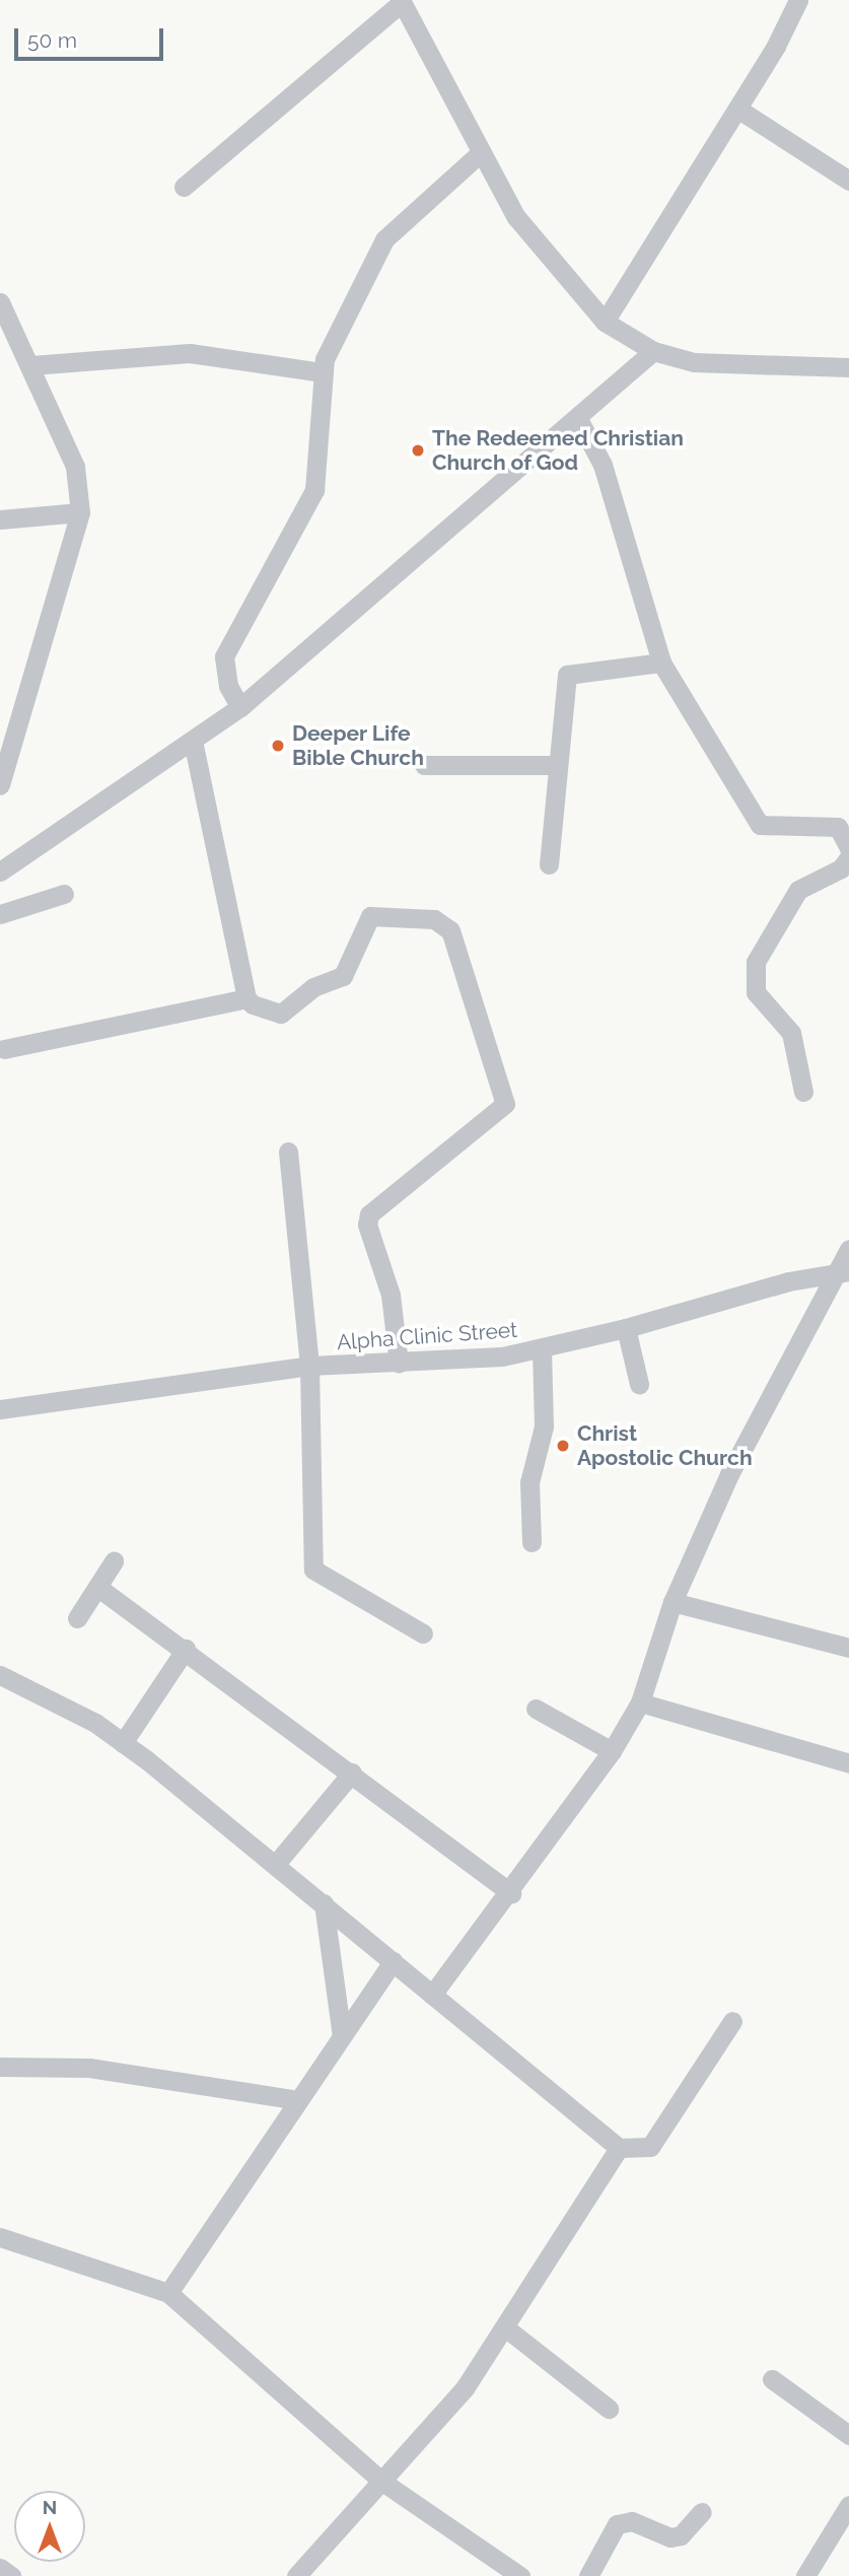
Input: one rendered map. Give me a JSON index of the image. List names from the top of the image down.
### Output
{
  "streets": {
    "street": ["Alpha Clinic Street"]
  },
  "places": ["The Redeemed Christian Church of God", "Deeper Life Bible Church", "Christ Apostolic Church"],
  "scale_bar": "50 m",
  "north": "top"
}
